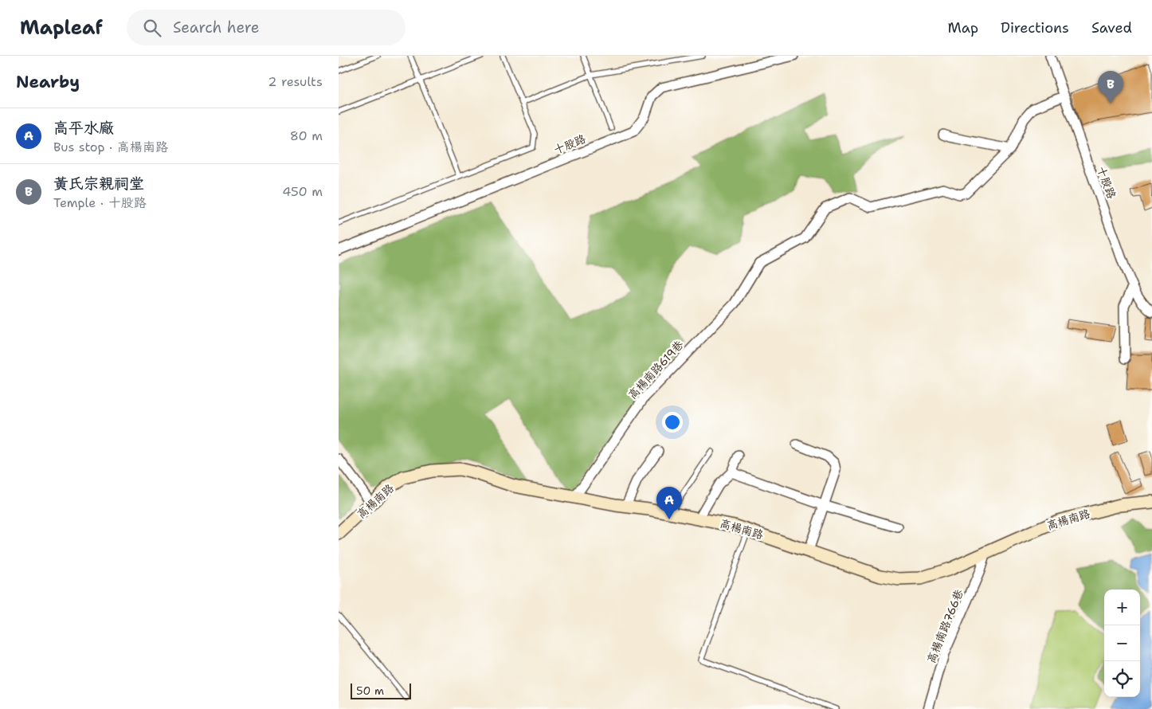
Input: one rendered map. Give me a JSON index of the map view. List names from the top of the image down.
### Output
{
  "streets": {
    "street": [
      "十股路",
      "高楊南路619巷",
      "高楊南路",
      "高楊南路766巷"
    ]
  },
  "crossings": [
    ["高楊南路619巷", "高楊南路"],
    ["高楊南路", "高楊南路766巷"]
  ],
  "scale_bar": "50 m",
  "page": {
    "header": "Mapleaf",
    "search": "Search here",
    "nav": ["Map", "Directions", "Saved"],
    "heading": ["Nearby", "2 results"],
    "pins": ["B", "A"],
    "list": [
      {
        "mark": "A",
        "name": "高平水廠",
        "note": "Bus stop · 高楊南路",
        "value": "80 m"
      },
      {
        "mark": "B",
        "name": "黃氏宗親祠堂",
        "note": "Temple · 十股路",
        "value": "450 m"
      }
    ],
    "map_buttons": ["+", "−"],
    "scale": "50 m"
  }
}
